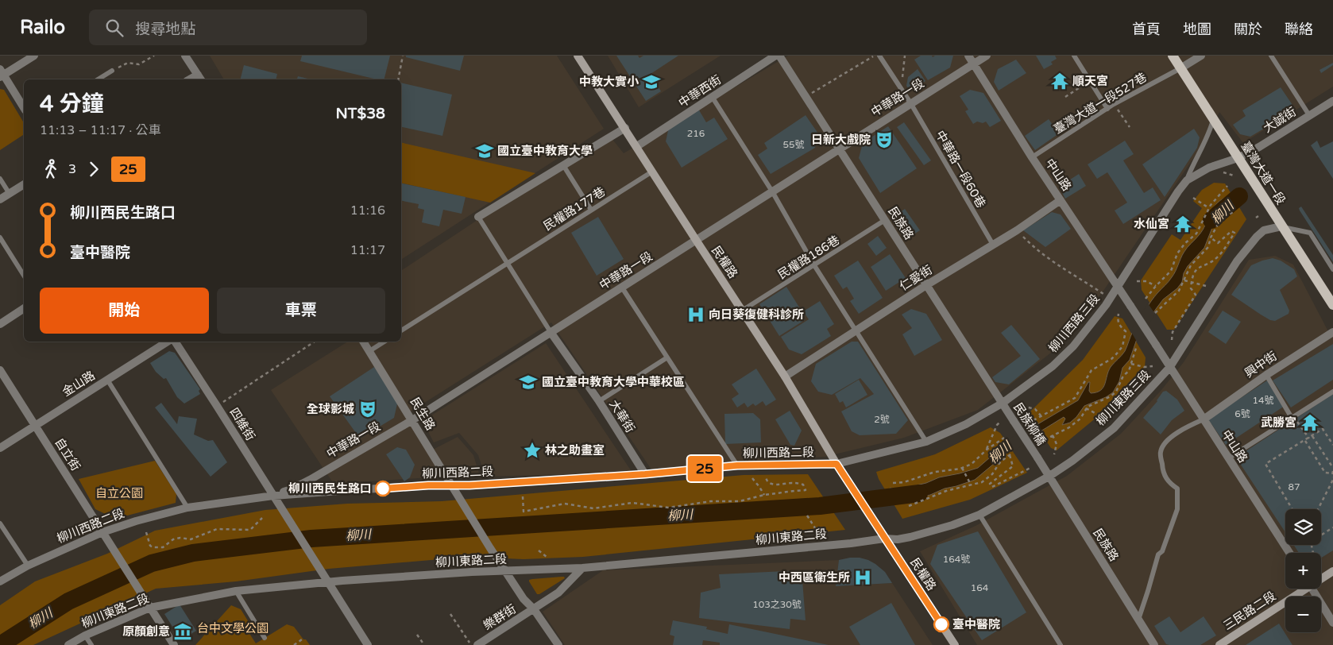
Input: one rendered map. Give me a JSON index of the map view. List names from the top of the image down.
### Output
{
  "streets": {
    "main road": ["臺灣大道一段", "民權路", "三民路二段"],
    "street": [
      "中華西街",
      "中華路一段",
      "大誠街",
      "中山路",
      "民族路",
      "仁愛街",
      "柳川西路三段",
      "興中街",
      "金山路",
      "柳川東路三段",
      "民生路",
      "大華街",
      "四維街",
      "民族柳橋",
      "柳川西路二段",
      "自立街",
      "柳川東路二段",
      "樂群街"
    ],
    "lane": [
      "臺灣大道一段527巷",
      "中華路一段60巷",
      "民權路177巷",
      "民權路186巷"
    ]
  },
  "crossings": [
    ["中華西街", "民權路"],
    ["中華路一段", "中華路一段60巷"],
    ["中華路一段", "中山路"],
    ["中華路一段", "民族路"],
    ["中華路一段", "民權路"],
    ["中華路一段", "民生路"],
    ["中華路一段", "大華街"],
    ["中華路一段", "四維街"],
    ["中華路一段", "柳川西路二段"],
    ["臺灣大道一段527巷", "臺灣大道一段"],
    ["臺灣大道一段527巷", "中山路"],
    ["大誠街", "臺灣大道一段"],
    ["大誠街", "柳川西路三段"],
    ["中華路一段60巷", "仁愛街"],
    ["臺灣大道一段", "柳川西路三段"],
    ["臺灣大道一段", "柳川東路三段"],
    ["中山路", "仁愛街"],
    ["中山路", "柳川西路三段"],
    ["中山路", "興中街"],
    ["中山路", "柳川東路三段"],
    ["民權路177巷", "民權路"],
    ["民族路", "民權路186巷"],
    ["民族路", "仁愛街"],
    ["民族路", "柳川西路三段"],
    ["民族路", "柳川東路三段"],
    ["民族路", "民族柳橋"],
    ["民權路186巷", "民權路"],
    ["民權路", "仁愛街"],
    ["民權路", "柳川西路三段"],
    ["民權路", "柳川東路三段"],
    ["民權路", "柳川西路二段"],
    ["民權路", "柳川東路二段"],
    ["柳川西路三段", "民族柳橋"],
    ["柳川西路三段", "柳川西路二段"],
    ["金山路", "自立街"],
    ["柳川東路三段", "柳川東路二段"],
    ["民生路", "柳川西路二段"],
    ["民生路", "柳川東路二段"],
    ["大華街", "柳川西路二段"],
    ["四維街", "柳川西路二段"],
    ["四維街", "柳川東路二段"],
    ["柳川西路二段", "自立街"],
    ["自立街", "柳川東路二段"],
    ["柳川東路二段", "樂群街"]
  ],
  "water": ["柳川"],
  "parks": ["自立公園", "台中文學公園"],
  "places": {
    "temple": ["順天宮", "水仙宮", "武勝宮"],
    "school or university": ["中教大實小", "國立臺中教育大學", "國立臺中教育大學中華校區"],
    "theatre": ["日新大戲院", "全球影城"],
    "hospital": ["向日葵復健科診所", "中西區衛生所"],
    "place": ["林之助畫室"],
    "other": ["柳川西民生路口", "臺中醫院"],
    "museum": ["原顏創意"]
  },
  "lines": ["bus line 25"],
  "house_numbers": [
    "216",
    "55號",
    "14號",
    "6號",
    "2號",
    "87",
    "164號",
    "164",
    "103之30號"
  ],
  "page": {
    "header": "Railo",
    "search": "搜尋地點",
    "nav": [
      "首頁",
      "地圖",
      "關於",
      "聯絡"
    ],
    "on_map": "25",
    "heading": ["4 分鐘", "11:13 – 11:17 · 公車", "NT$38"],
    "legs": ["3", "25"],
    "list": [
      {
        "name": "柳川西民生路口",
        "value": "11:16"
      },
      {
        "name": "臺中醫院",
        "value": "11:17"
      }
    ],
    "buttons": ["開始", "車票"],
    "map_buttons": ["+", "−"]
  }
}
